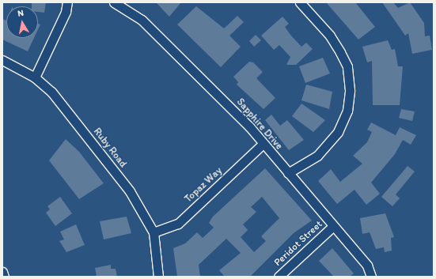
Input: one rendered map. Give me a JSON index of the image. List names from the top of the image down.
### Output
{
  "streets": {
    "street": [
      "Sapphire Drive",
      "Ruby Road",
      "Topaz Way",
      "Peridot Street"
    ]
  },
  "crossings": [
    ["Sapphire Drive", "Topaz Way"],
    ["Sapphire Drive", "Peridot Street"],
    ["Ruby Road", "Topaz Way"]
  ],
  "north": "top"
}
